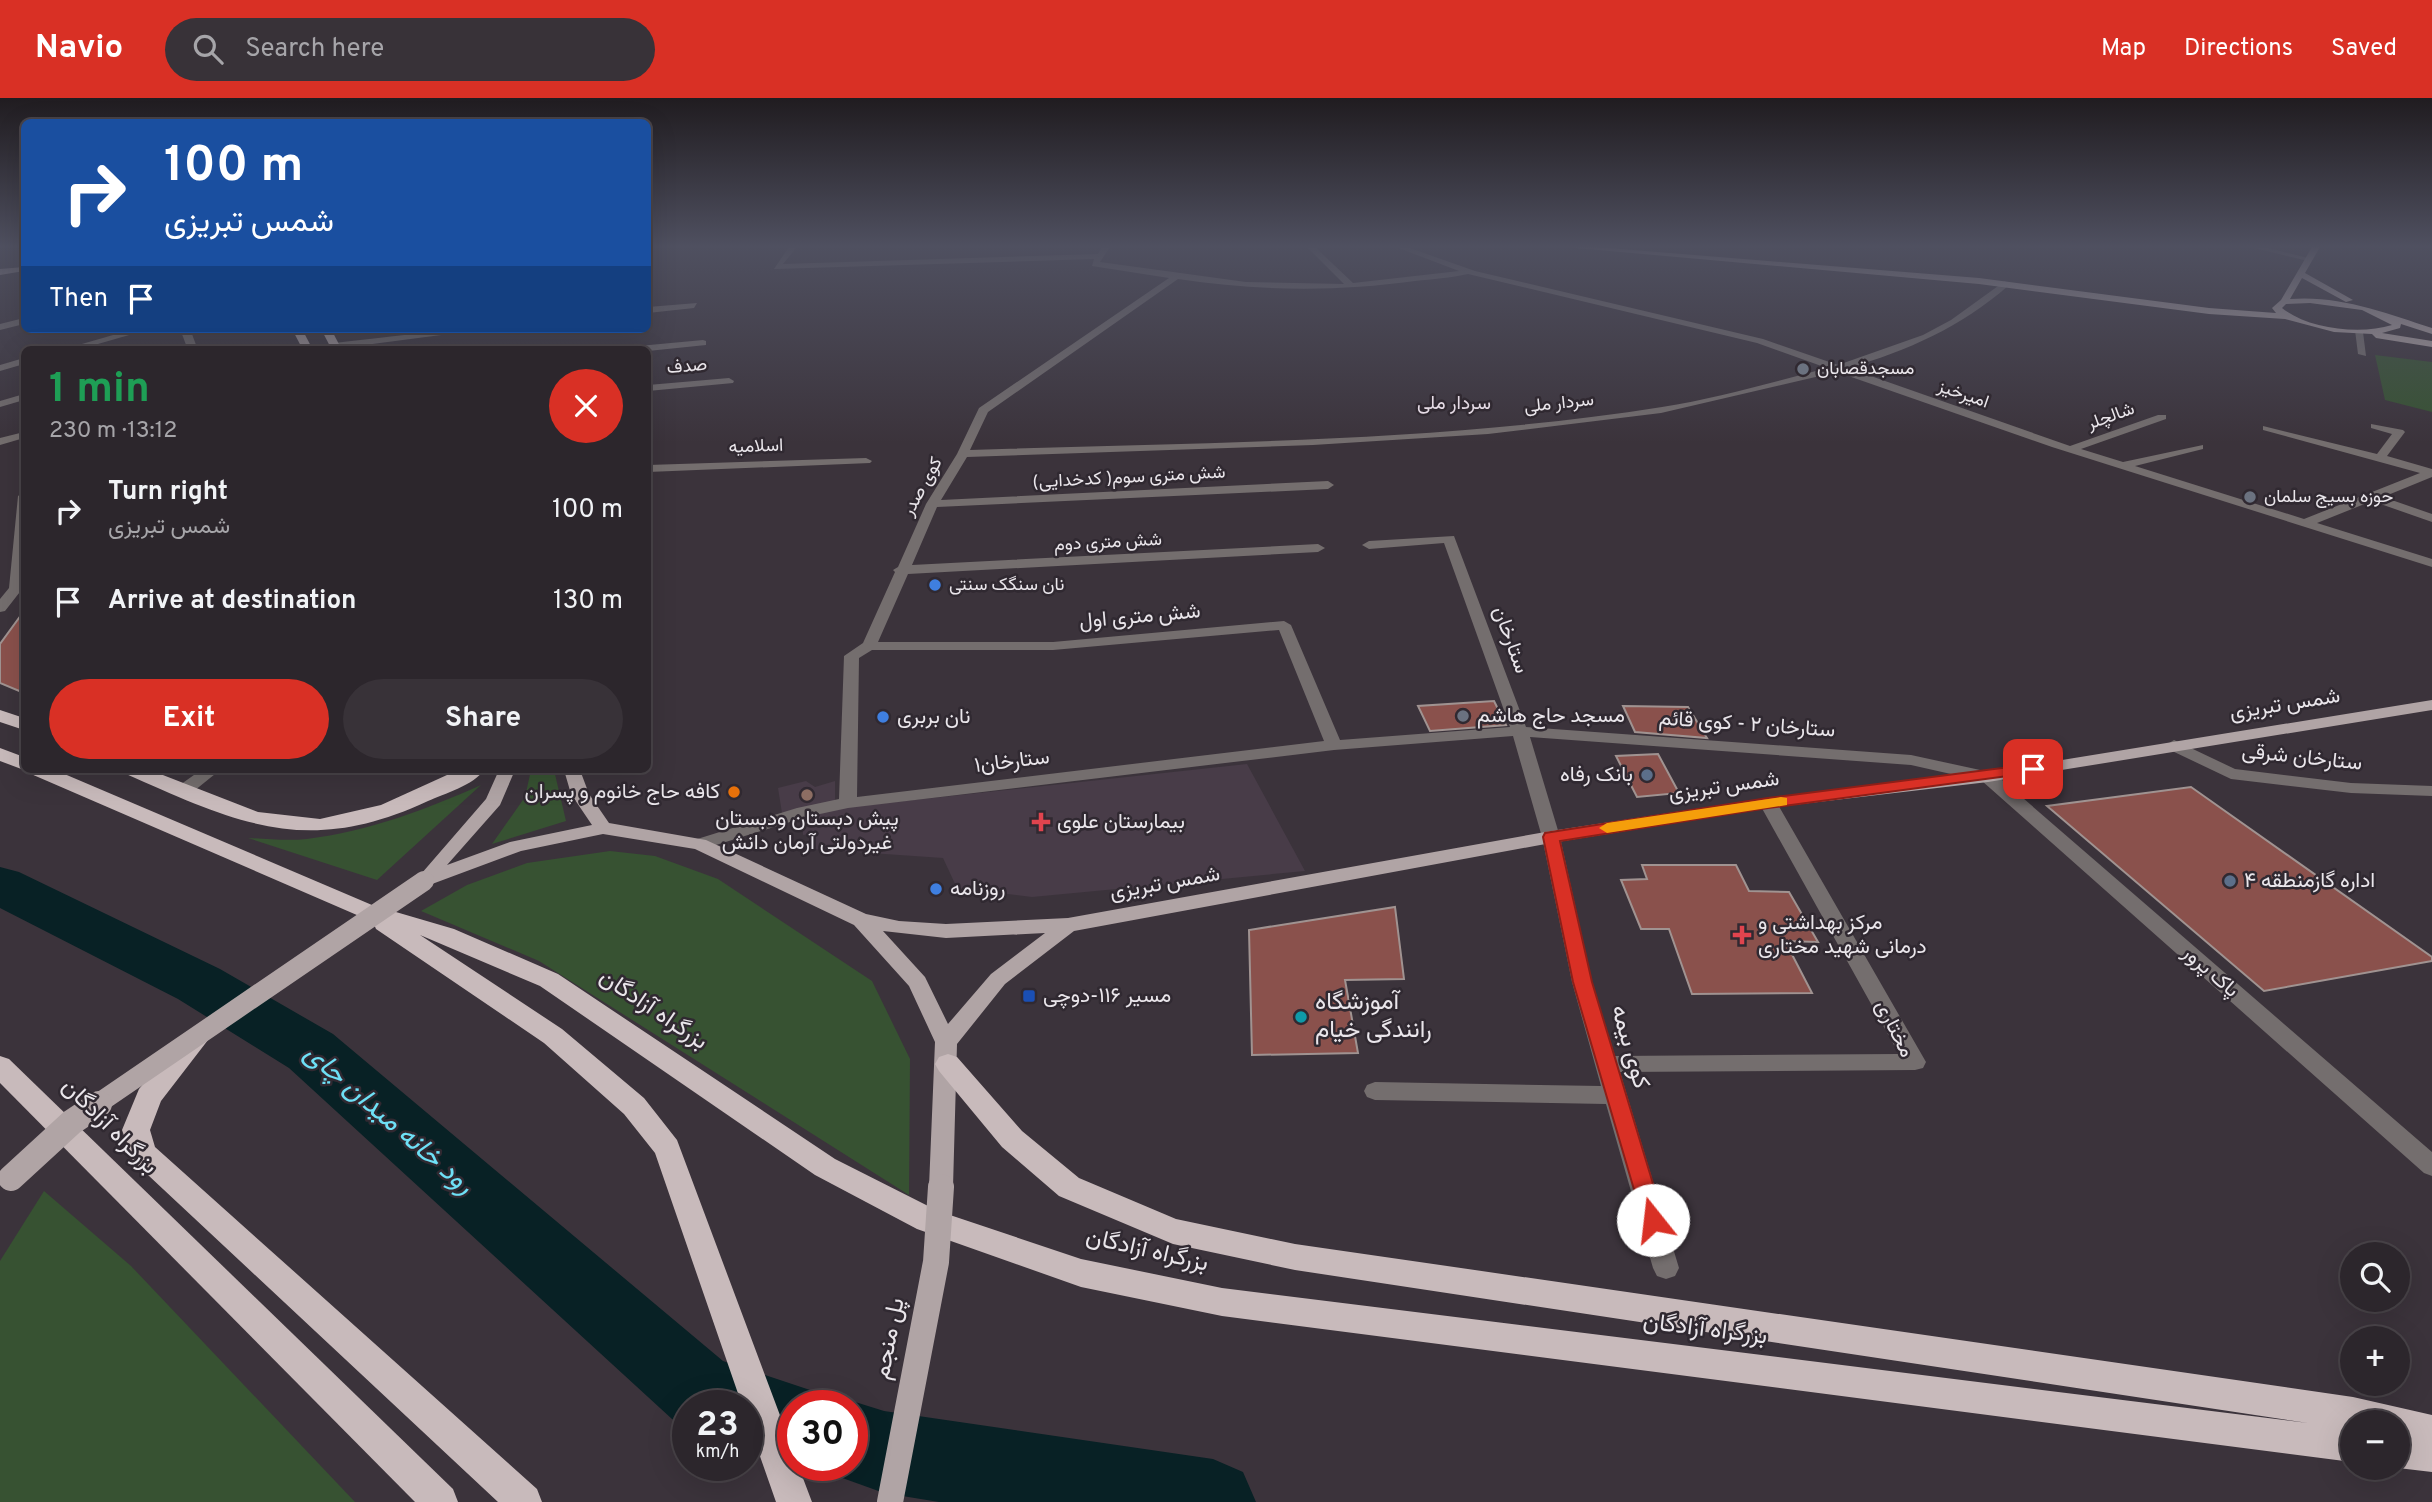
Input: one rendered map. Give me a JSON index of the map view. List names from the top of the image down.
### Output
{
  "streets": {
    "highway": ["بزرگراه آزادگان"],
    "main road": ["شمس تبریزی", "پل منجم"],
    "street": [
      "صدف",
      "امیرخیز",
      "سردار ملی",
      "شالچلر",
      "اسلامیه",
      "(کدخدایی )شش متری سوم",
      "کوی صدر",
      "شش متری دوم",
      "شش متری اول",
      "ستارخان",
      "ستارخان ۲ - کوی قائم",
      "ستارخان شرقی",
      "ستارخان۱",
      "پاک پرور",
      "مختاری",
      "کوی بیمه"
    ]
  },
  "crossings": [
    ["امیرخیز", "سردار ملی"],
    ["امیرخیز", "شالچلر"],
    ["سردار ملی", "کوی صدر"],
    ["(کدخدایی )شش متری سوم", "کوی صدر"],
    ["کوی صدر", "شش متری دوم"],
    ["کوی صدر", "شش متری اول"],
    ["کوی صدر", "ستارخان۱"],
    ["شش متری اول", "ستارخان ۲ - کوی قائم"],
    ["شش متری اول", "ستارخان۱"],
    ["ستارخان", "شمس تبریزی"],
    ["ستارخان", "ستارخان ۲ - کوی قائم"],
    ["ستارخان", "کوی بیمه"],
    ["شمس تبریزی", "ستارخان ۲ - کوی قائم"],
    ["شمس تبریزی", "ستارخان شرقی"],
    ["شمس تبریزی", "پاک پرور"],
    ["شمس تبریزی", "مختاری"],
    ["شمس تبریزی", "کوی بیمه"],
    ["ستارخان ۲ - کوی قائم", "ستارخان۱"],
    ["ستارخان ۲ - کوی قائم", "پاک پرور"],
    ["مختاری", "کوی بیمه"]
  ],
  "districts": ["سردار ملی"],
  "water": ["رود خانه میدان چای"],
  "places": {
    "other": [
      "مسجدقصابان",
      "حوزه بسیج سلمان",
      "نان سنگک سنتی",
      "مسجد حاج هاشم",
      "نان بربری",
      "بانک رفاه",
      "کافه حاج‌ خانوم‌ و پسران",
      "پیش دبستان ودبستان غیردولتی آرمان دانش",
      "اداره گازمنطقه ۴",
      "روزنامه",
      "آموزشگاه رانندگی خیام"
    ],
    "health": ["بیمارستان علوی", "مرکز بهداشتی و درمانی شهید مختاری"],
    "transit": ["مسیر ۱۱۶-دوچی"]
  },
  "page": {
    "header": "Navio",
    "search": "Search here",
    "nav": ["Map", "Directions", "Saved"],
    "turn": ["100 m", "شمس تبریزی"],
    "then": "Then",
    "heading": ["1 min", "230 m · 13:12"],
    "list": [
      {
        "name": "Turn right",
        "note": "شمس تبریزی",
        "value": "100 m"
      },
      {
        "name": "Arrive at destination",
        "value": "130 m"
      }
    ],
    "buttons": ["Exit", "Share"],
    "map_buttons": ["+", "−"],
    "speed": "23 km/h",
    "limit": "30"
  }
}
